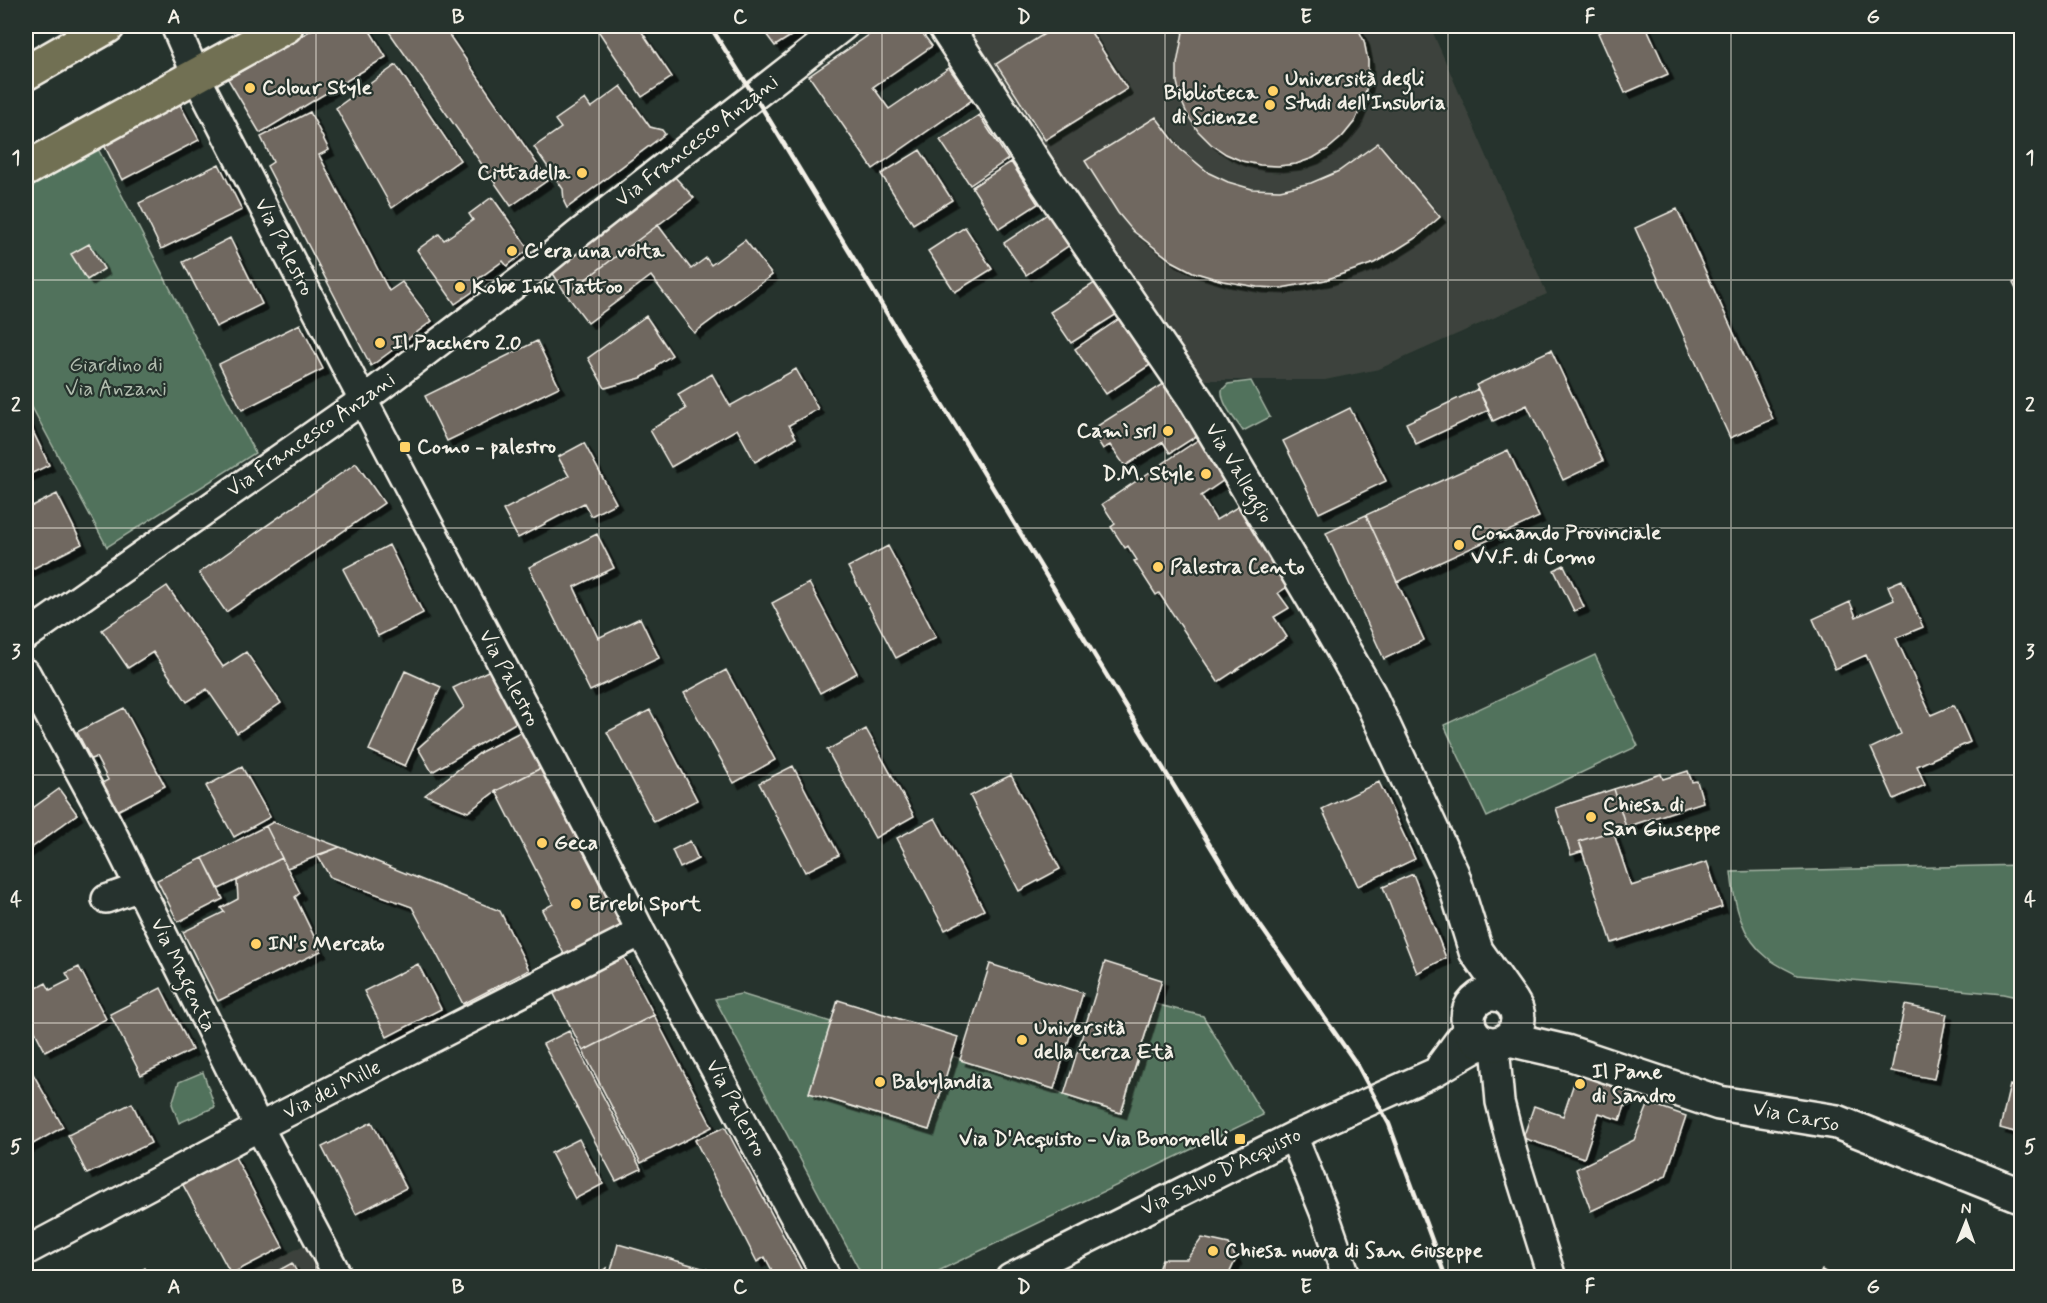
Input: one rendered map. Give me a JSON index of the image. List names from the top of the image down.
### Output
{
  "streets": {
    "street": [
      "Via Francesco Anzani",
      "Via Palestro",
      "Via Valleggio",
      "Via Magenta",
      "Via dei Mille",
      "Via Carso",
      "Via Salvo D'Acquisto"
    ]
  },
  "crossings": [
    ["Via Francesco Anzani", "Via Palestro"],
    ["Via Palestro", "Via dei Mille"],
    ["Via Valleggio", "Via Carso"],
    ["Via Valleggio", "Via Salvo D'Acquisto"],
    ["Via Magenta", "Via dei Mille"],
    ["Via Carso", "Via Salvo D'Acquisto"]
  ],
  "parks": ["Giardino di Via Anzani"],
  "places": {
    "other": [
      "Colour Style",
      "Università degli Studi dell'Insubria",
      "Biblioteca di Scienze",
      "Cittadella",
      "C'era una volta",
      "Kobe Ink Tattoo",
      "Il Pacchero 2.0",
      "Camì srl",
      "D.M. Style",
      "Comando Provinciale VV.F. di Como",
      "Palestra Cento",
      "Chiesa di San Giuseppe",
      "Geca",
      "Errebi Sport",
      "IN's Mercato",
      "Università della terza Età",
      "Babylandia",
      "Il Pane di Sandro",
      "Chiesa nuova di San Giuseppe"
    ],
    "transit": ["Como - palestro", "Via D'Acquisto - Via Bonomelli"]
  },
  "north": "top",
  "grid": {
    "columns": [
      "A",
      "B",
      "C",
      "D",
      "E",
      "F",
      "G"
    ],
    "rows": [
      "1",
      "2",
      "3",
      "4",
      "5"
    ]
  }
}
